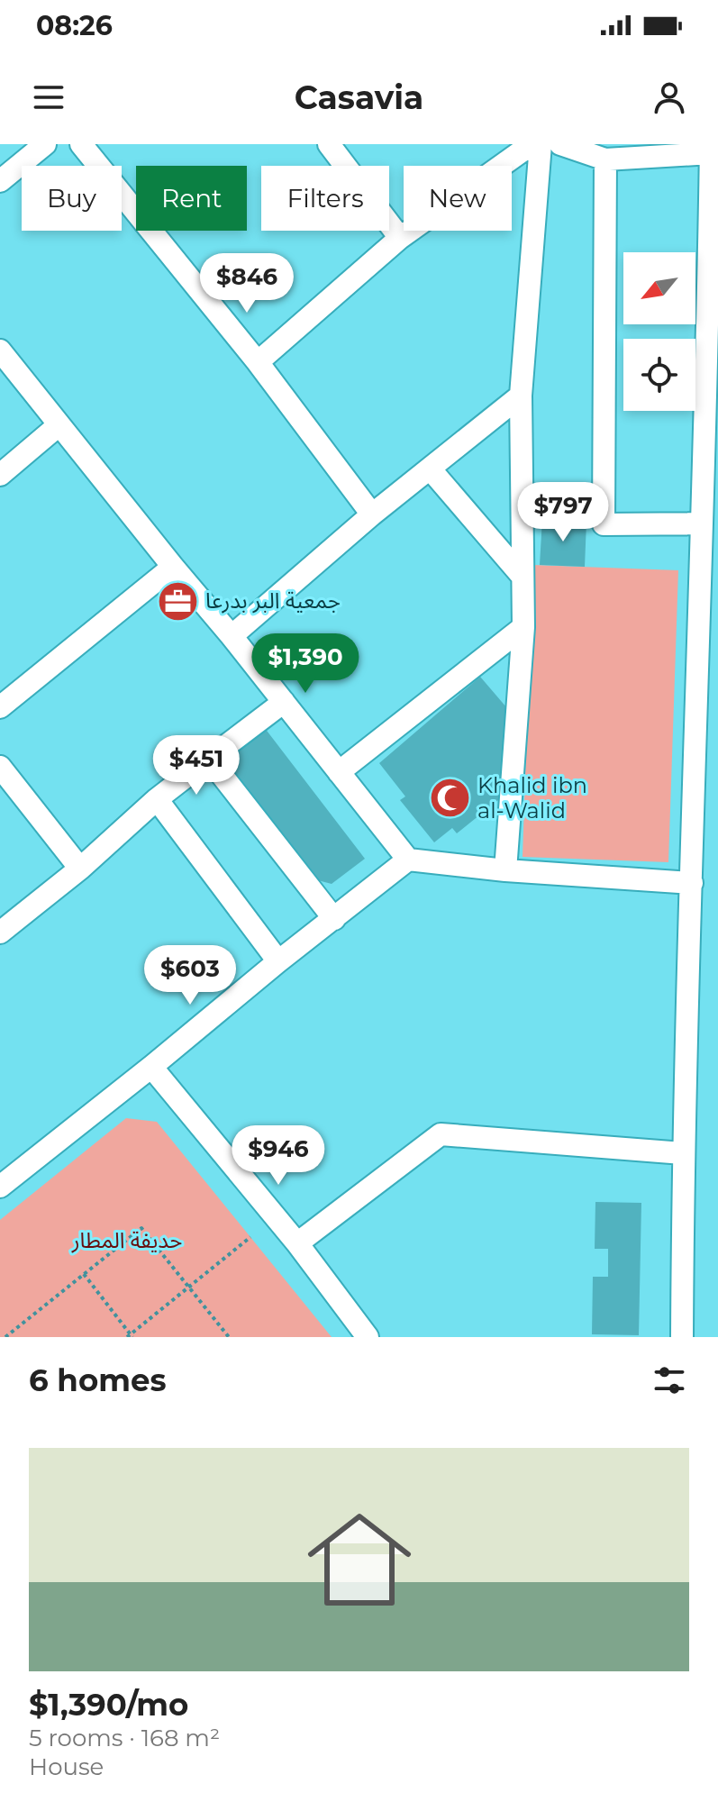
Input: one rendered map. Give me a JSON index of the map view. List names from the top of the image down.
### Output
{
  "parks": ["حديفة المطار"],
  "places": {
    "office": ["جمعية البر بدرعا"],
    "mosque": ["Khalid ibn al-Walid"]
  },
  "north": "bottom left",
  "page": {
    "status": "08:26",
    "header": "Casavia",
    "chip": [
      "Buy",
      "Rent",
      "Filters",
      "New"
    ],
    "price": [
      "$846",
      "$797",
      "$1,390",
      "$451",
      "$603",
      "$946"
    ],
    "heading": "6 homes",
    "list": [
      {
        "name": "$1,390/mo",
        "note": "5 rooms · 168 m² · House"
      }
    ]
  }
}
